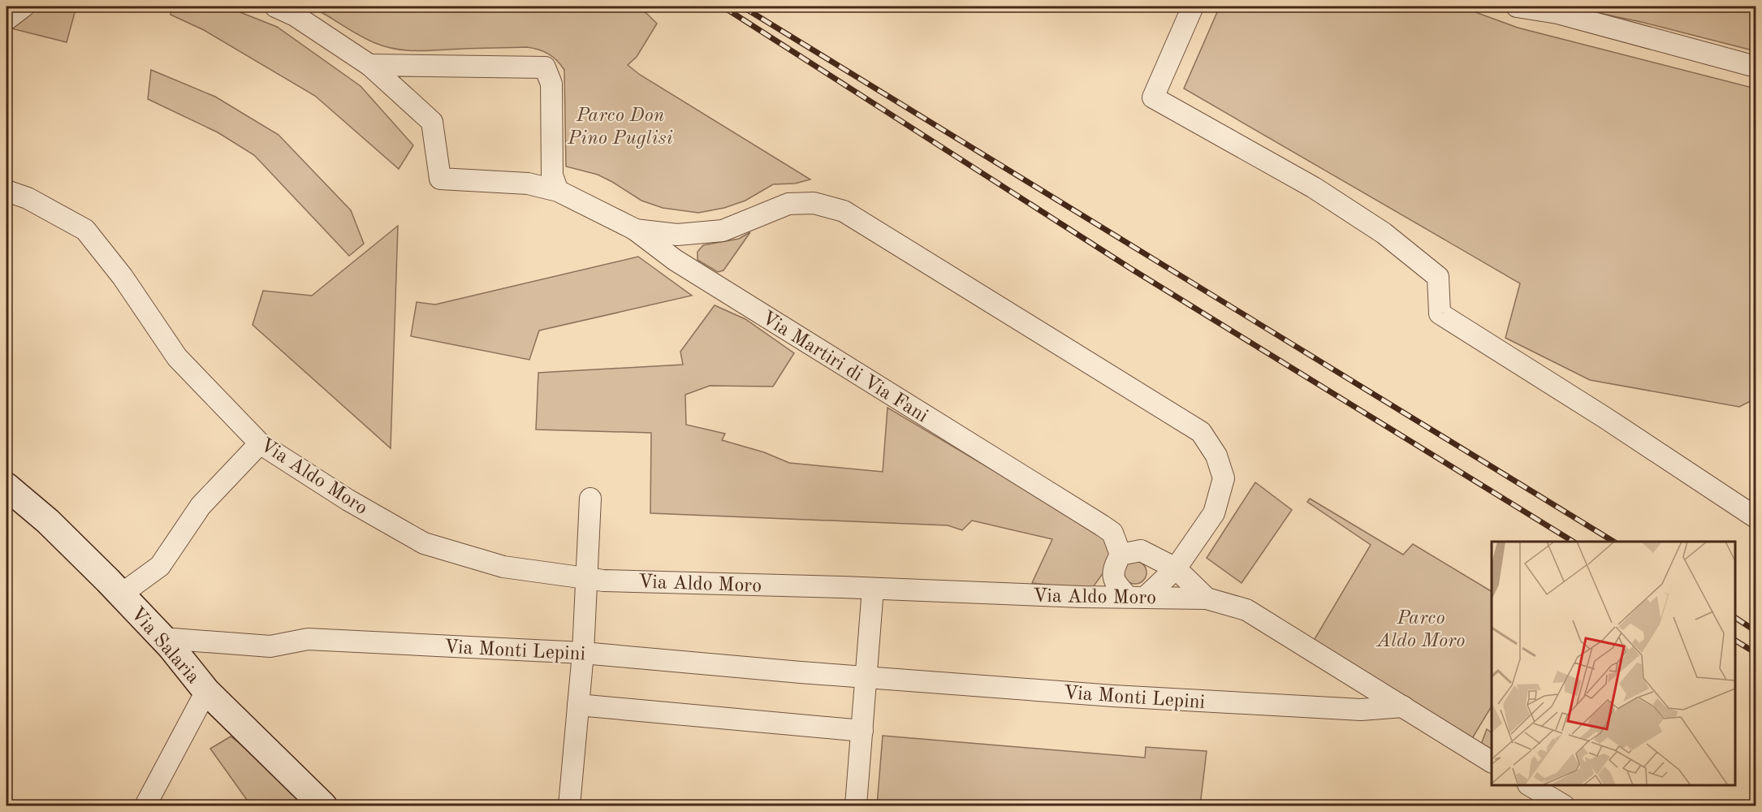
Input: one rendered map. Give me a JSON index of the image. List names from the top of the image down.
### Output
{
  "streets": {
    "main road": ["Via Salaria"],
    "street": ["Via Martiri di Via Fani", "Via Aldo Moro", "Via Monti Lepini"]
  },
  "crossings": [
    ["Via Martiri di Via Fani", "Via Aldo Moro"],
    ["Via Aldo Moro", "Via Monti Lepini"],
    ["Via Salaria", "Via Monti Lepini"]
  ],
  "parks": ["Parco Don Pino Puglisi", "Parco Aldo Moro"]
}
